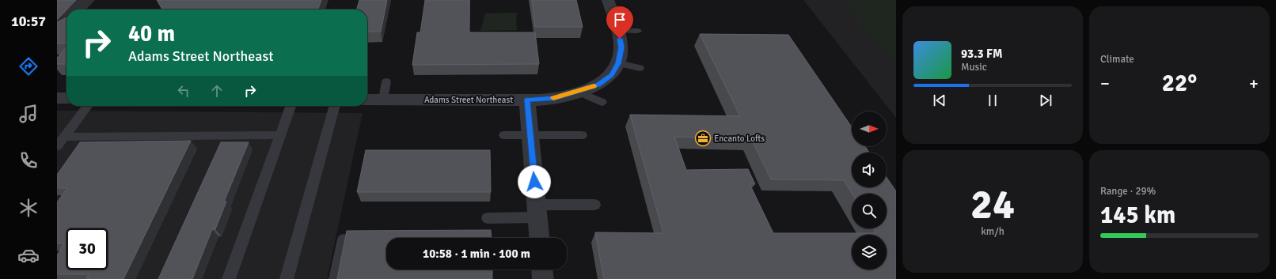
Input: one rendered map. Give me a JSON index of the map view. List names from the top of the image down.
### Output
{
  "streets": {
    "street": ["Adams Street Northeast"]
  },
  "places": {
    "office": ["Encanto Lofts"]
  },
  "north": "right",
  "page": {
    "tabs": "10:57",
    "tile": [
      "Climate",
      ["24", "km/h"],
      ["Range · 29%", "145 km"]
    ],
    "turn": ["40 m", "Adams Street Northeast"],
    "song": ["93.3 FM", "Music"],
    "heat": ["−", "22°", "+"],
    "limit": "30",
    "trip": "10:58 · 1 min · 100 m"
  }
}
